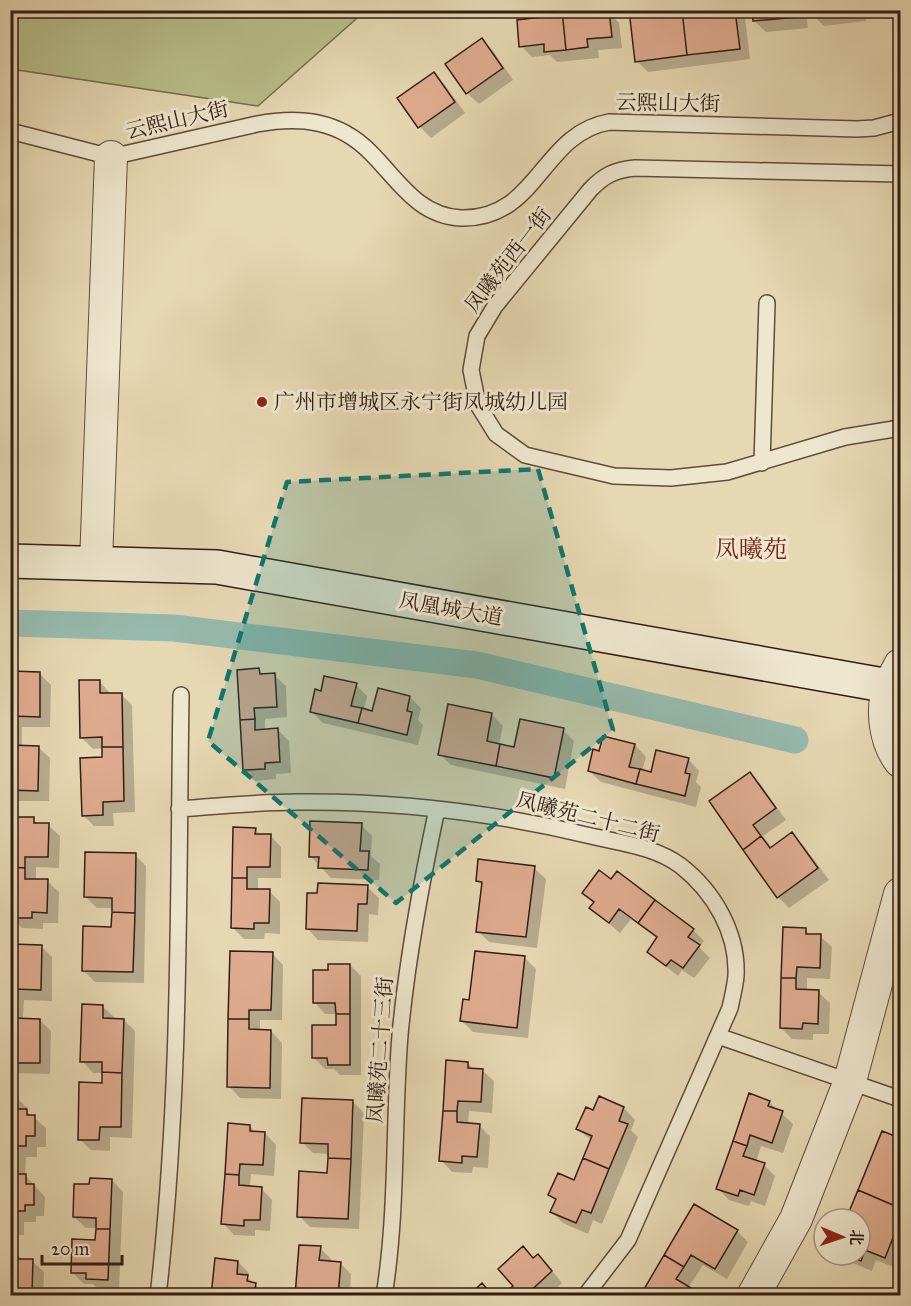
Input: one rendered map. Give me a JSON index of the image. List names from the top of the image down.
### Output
{
  "streets": {
    "main road": ["凤凰城大道"],
    "lane": [
      "云熙山大街",
      "凤曦苑西一街",
      "凤曦苑二十二街",
      "凤曦苑二十三街"
    ]
  },
  "crossings": [
    ["凤曦苑二十二街", "凤曦苑二十三街"]
  ],
  "districts": ["凤曦苑"],
  "places": ["广州市增城区永宁街凤城幼儿园"],
  "scale_bar": "20 m",
  "north": "right"
}
